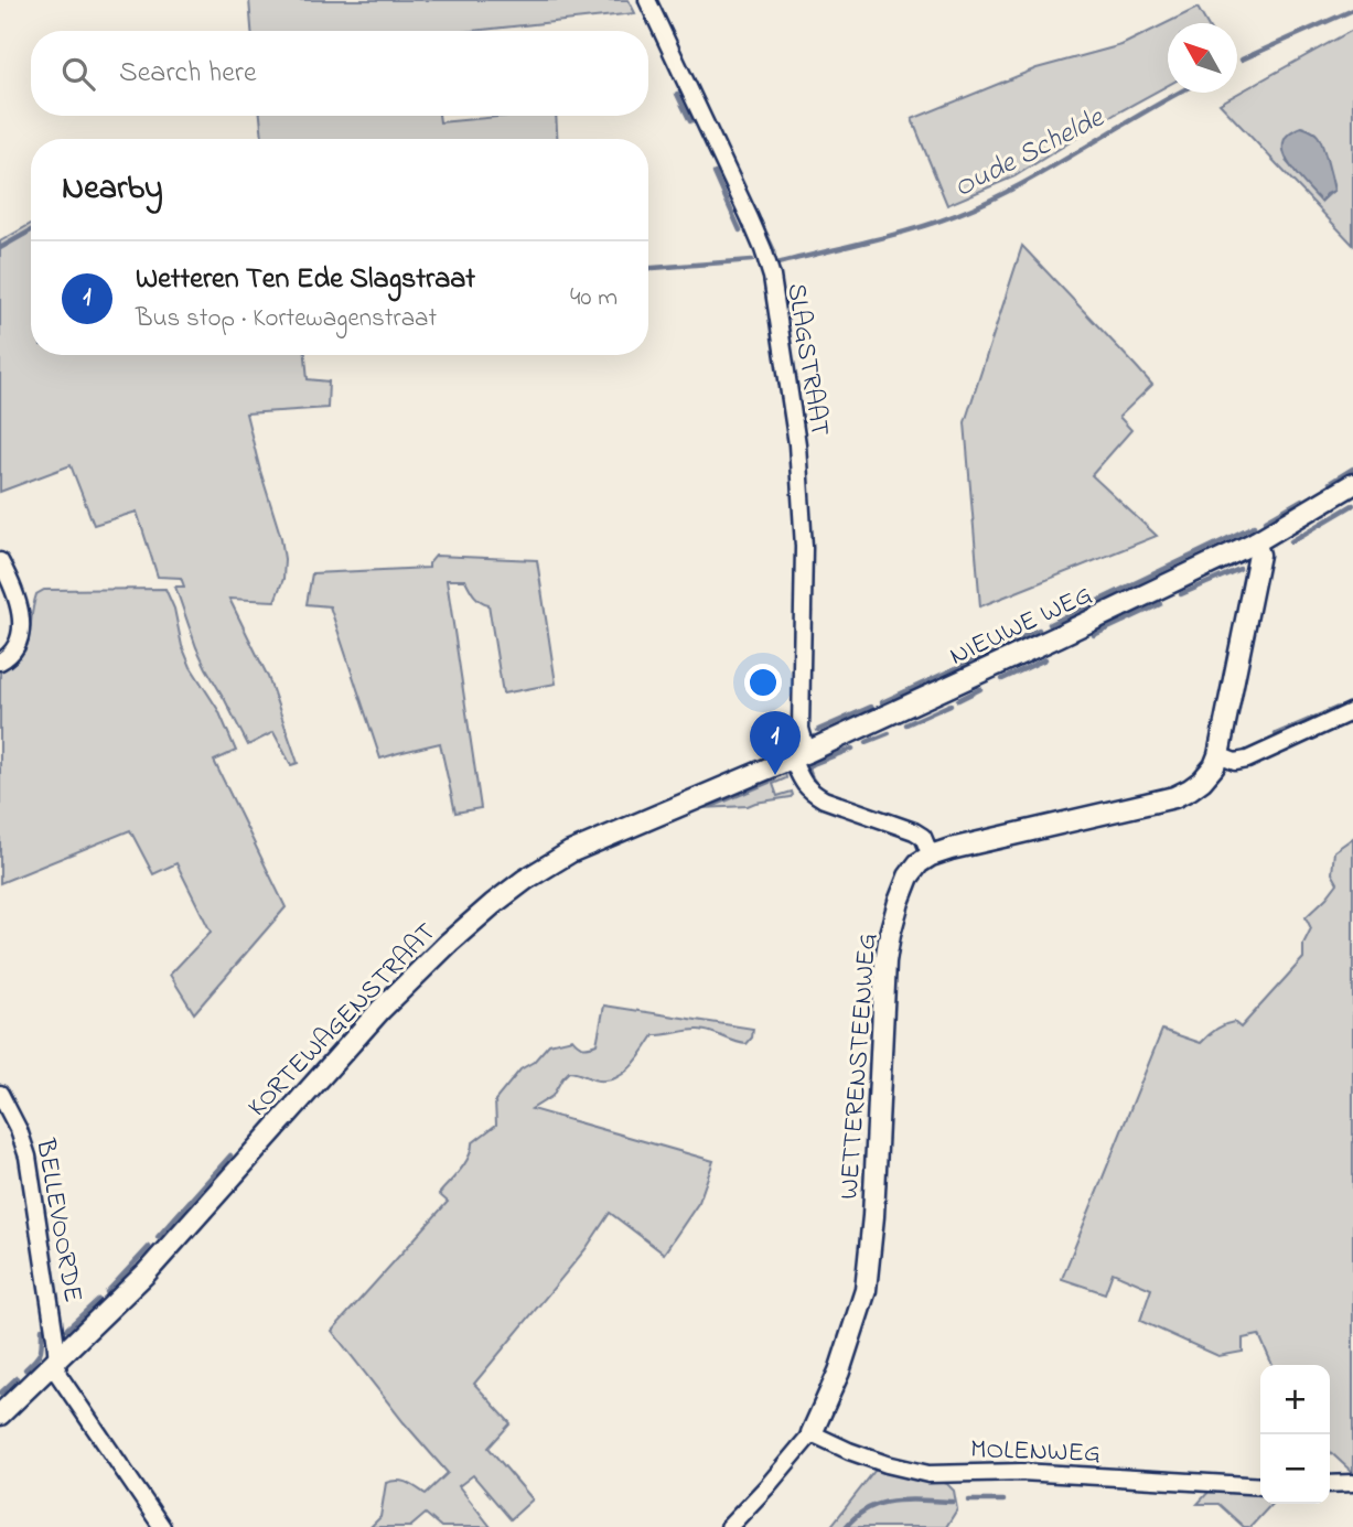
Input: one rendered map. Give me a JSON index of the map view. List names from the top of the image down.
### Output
{
  "streets": {
    "street": [
      "SLAGSTRAAT",
      "NIEUWE WEG",
      "KORTEWAGENSTRAAT",
      "WETTERENSTEENWEG",
      "BELLEVOORDE",
      "MOLENWEG"
    ]
  },
  "crossings": [
    ["SLAGSTRAAT", "NIEUWE WEG"],
    ["SLAGSTRAAT", "KORTEWAGENSTRAAT"],
    ["NIEUWE WEG", "KORTEWAGENSTRAAT"],
    ["KORTEWAGENSTRAAT", "BELLEVOORDE"],
    ["WETTERENSTEENWEG", "MOLENWEG"]
  ],
  "water": ["Oude Schelde"],
  "north": "top left",
  "page": {
    "search": "Search here",
    "heading": "Nearby",
    "list": [
      {
        "mark": "1",
        "name": "Wetteren Ten Ede Slagstraat",
        "note": "Bus stop · Kortewagenstraat",
        "value": "40 m"
      }
    ],
    "pins": "1",
    "map_buttons": ["+", "−"]
  }
}
